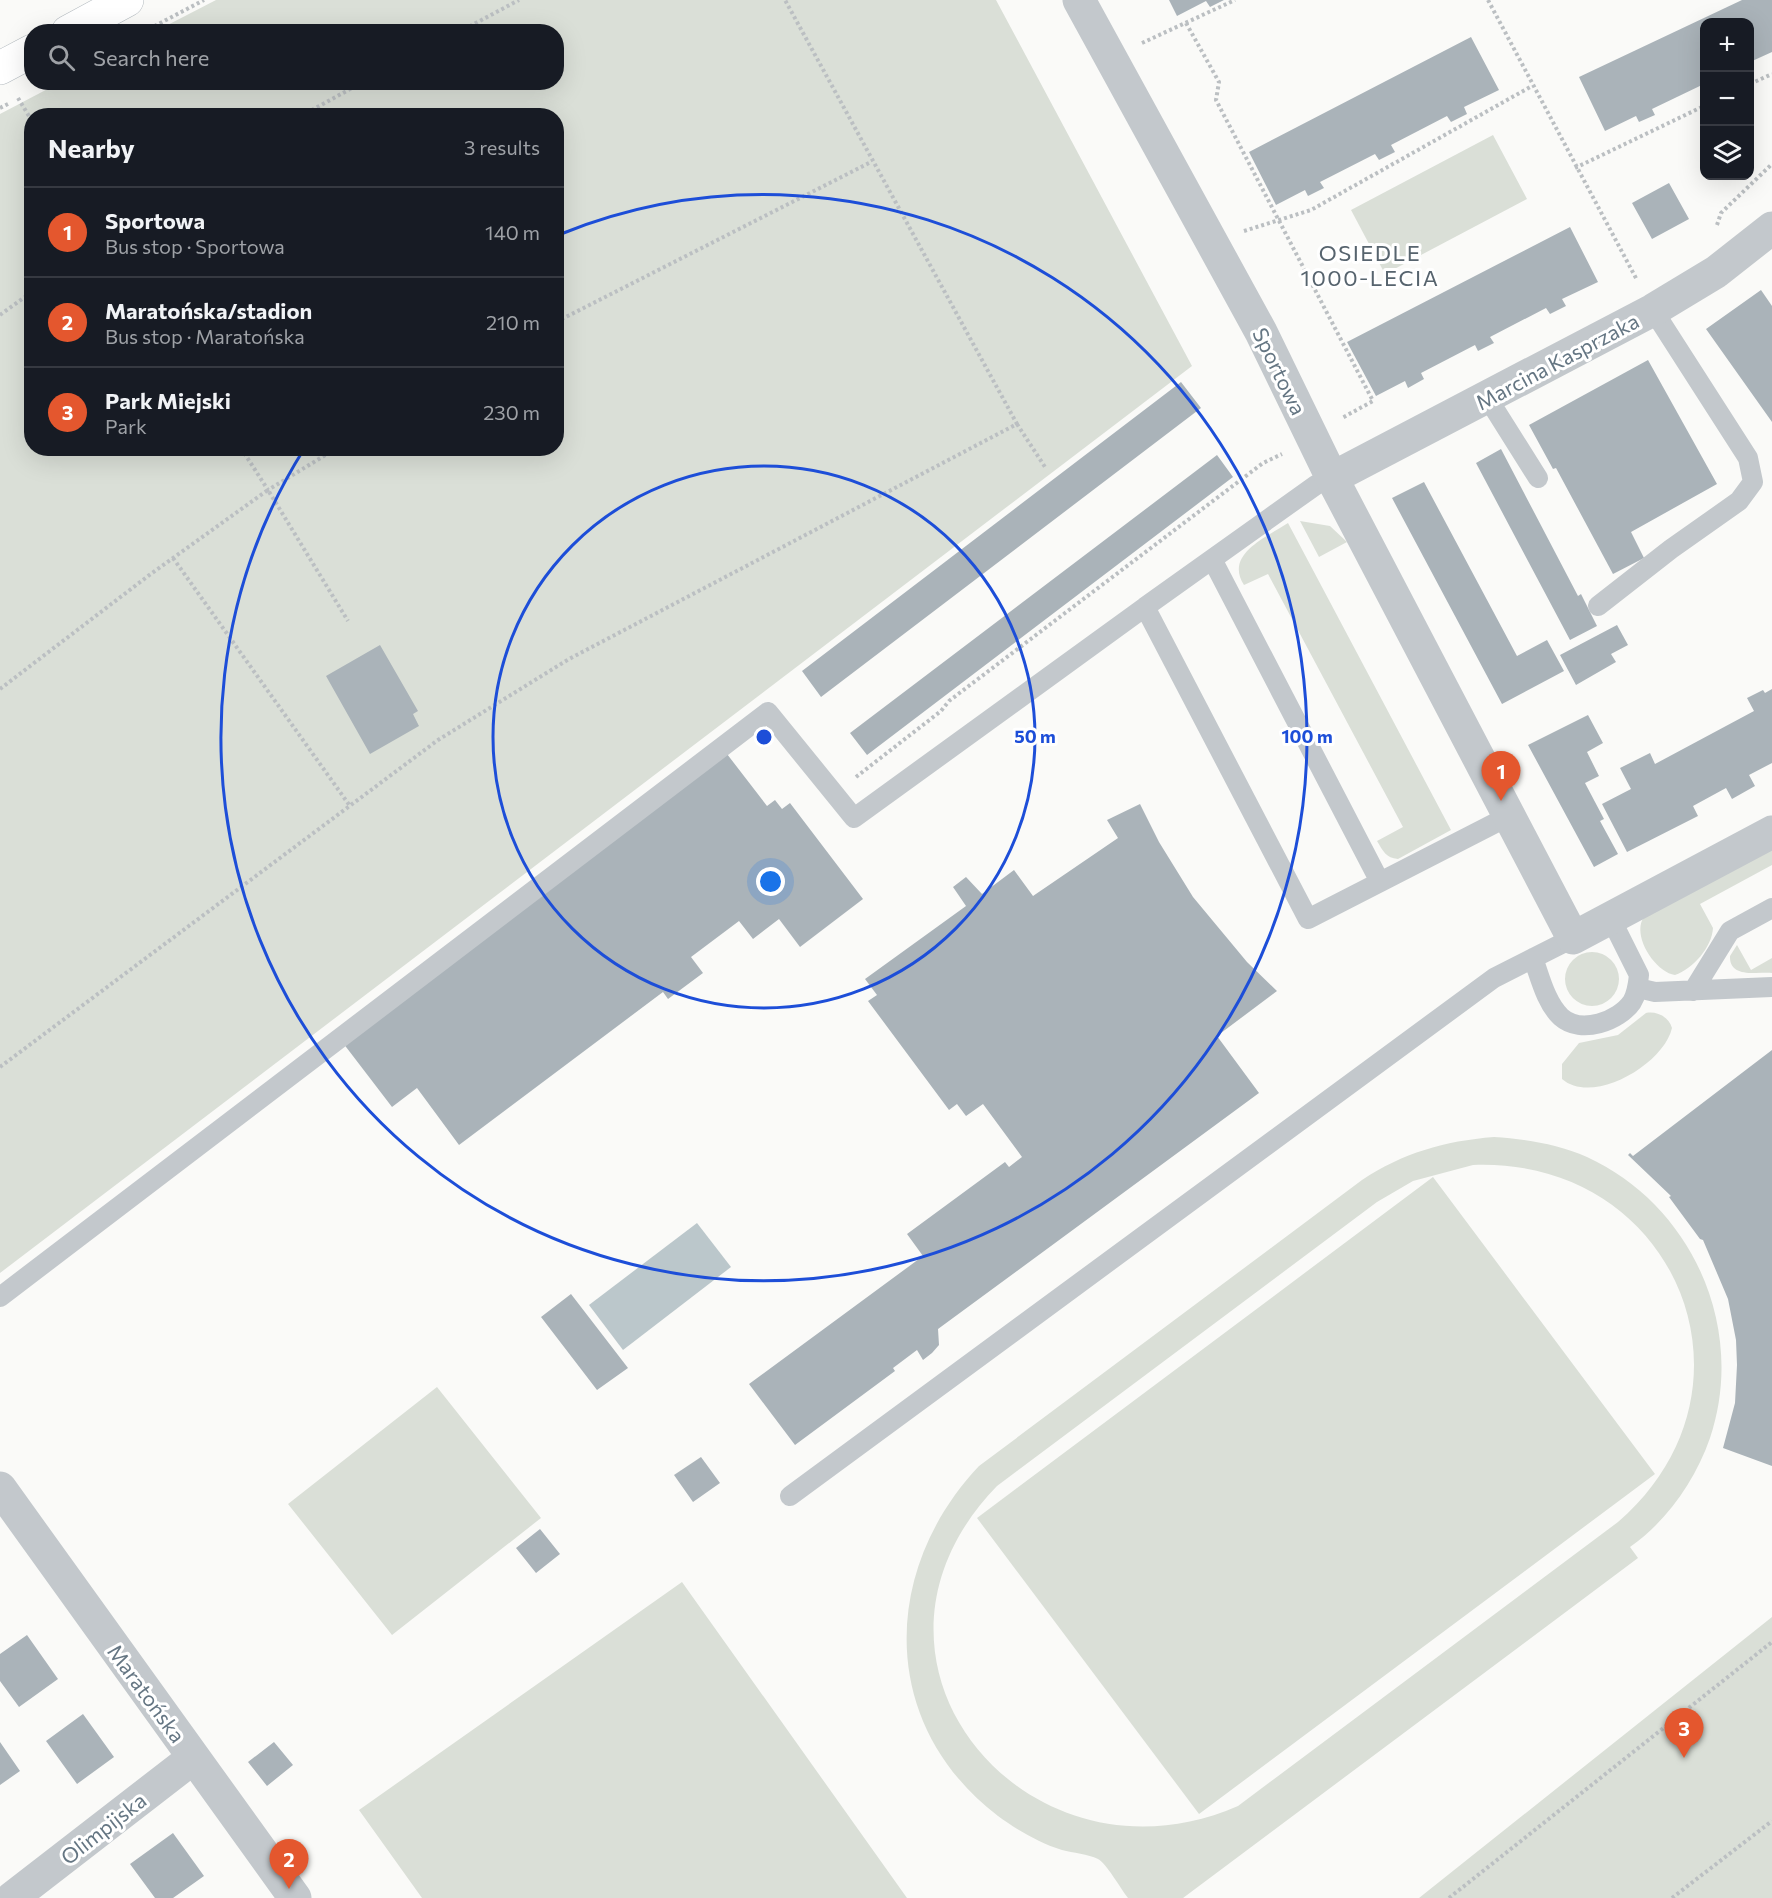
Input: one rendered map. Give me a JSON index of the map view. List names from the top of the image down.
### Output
{
  "streets": {
    "street": [
      "Marcina Kasprzaka",
      "Sportowa",
      "Maratońska",
      "Olimpijska"
    ]
  },
  "crossings": [
    ["Marcina Kasprzaka", "Sportowa"],
    ["Maratońska", "Olimpijska"]
  ],
  "districts": ["OSIEDLE 1000-LECIA"],
  "page": {
    "map_buttons": ["+", "−"],
    "search": "Search here",
    "heading": ["Nearby", "3 results"],
    "list": [
      {
        "mark": "1",
        "name": "Sportowa",
        "note": "Bus stop · Sportowa",
        "value": "140 m"
      },
      {
        "mark": "2",
        "name": "Maratońska/stadion",
        "note": "Bus stop · Maratońska",
        "value": "210 m"
      },
      {
        "mark": "3",
        "name": "Park Miejski",
        "note": "Park",
        "value": "230 m"
      }
    ],
    "pins": ["1", "3", "2"]
  },
  "rings": ["50 m", "100 m"]
}
